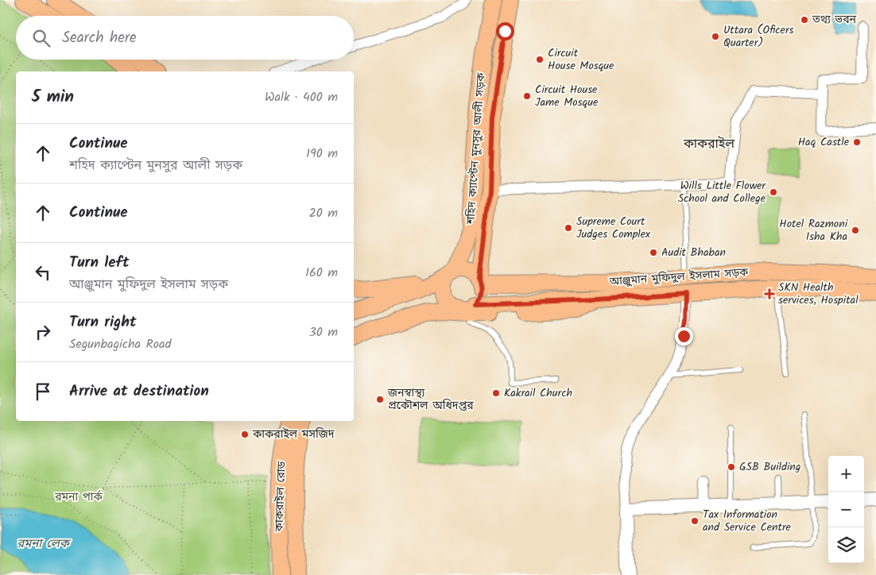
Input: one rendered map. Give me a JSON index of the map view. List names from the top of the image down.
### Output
{
  "streets": {
    "main road": ["শহিদ ক্যাপ্টেন মুনসুর আলী সড়ক", "আঞ্জুমান মুফিদুল ইসলাম সড়ক", "কাকরাইল রোড"]
  },
  "crossings": [
    ["শহিদ ক্যাপ্টেন মুনসুর আলী সড়ক", "আঞ্জুমান মুফিদুল ইসলাম সড়ক"]
  ],
  "districts": ["কাকরাইল"],
  "water": ["রমনা লেক"],
  "parks": ["রমনা পার্ক"],
  "places": {
    "other": [
      "তথ্য ভবন",
      "Uttara (Oficers Quarter)",
      "Circuit House Mosque",
      "Circuit House Jame Mosque",
      "Haq Castle",
      "Wills Little Flower School and College",
      "Supreme Court Judges Complex",
      "Hotel Razmoni Isha Kha",
      "Audit Bhaban",
      "Kakrail Church",
      "জনস্বাস্থ্য প্রকৌশল অধিদপ্তর",
      "কাকরাইল মসজিদ",
      "GSB Building",
      "Tax Information and Service Centre"
    ],
    "health": ["SKN Health services, Hospital"]
  },
  "page": {
    "search": "Search here",
    "heading": ["5 min", "Walk · 400 m"],
    "list": [
      ["Continue", "শহিদ ক্যাপ্টেন মুনসুর আলী সড়ক", "190 m"],
      ["Continue", "20 m"],
      ["Turn left", "আঞ্জুমান মুফিদুল ইসলাম সড়ক", "160 m"],
      ["Turn right", "Segunbagicha Road", "30 m"],
      "Arrive at destination"
    ],
    "map_buttons": ["+", "−"]
  }
}
